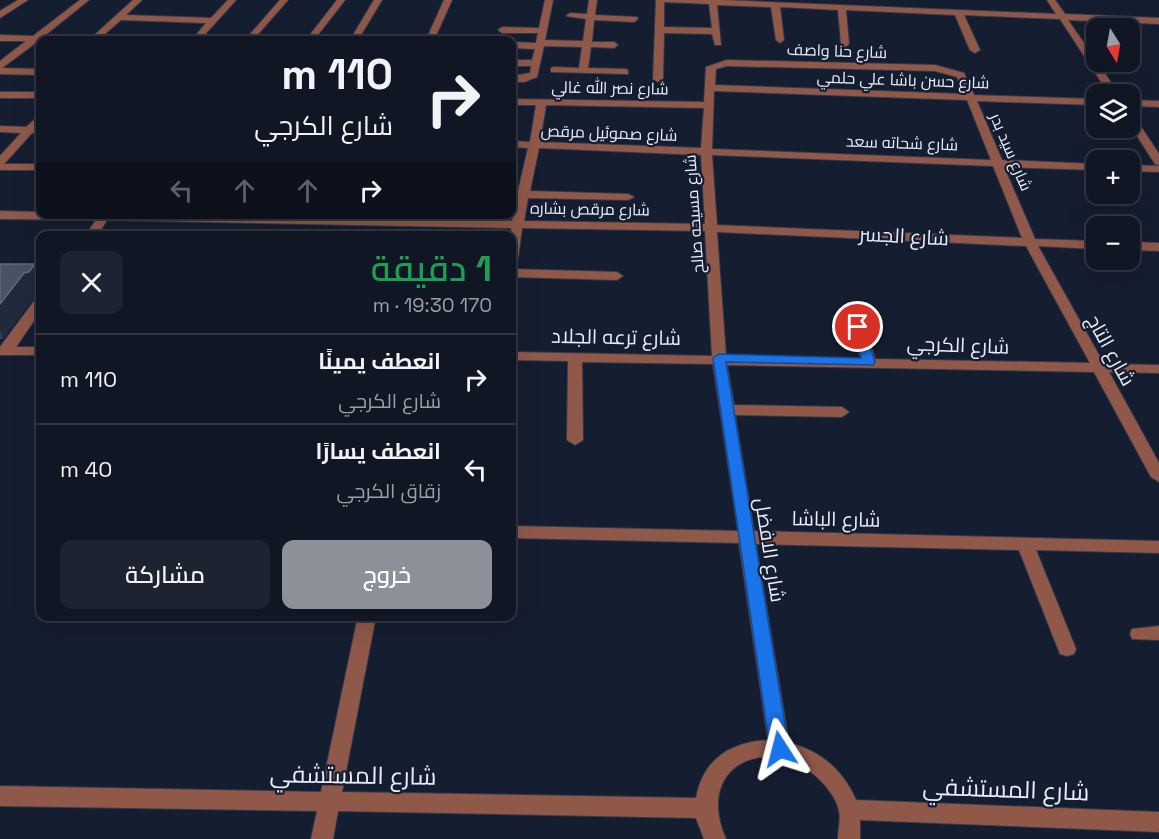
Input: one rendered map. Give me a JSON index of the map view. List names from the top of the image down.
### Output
{
  "streets": {
    "street": [
      "شارع حنا واصف",
      "شارع حسن باشا علي حلمي",
      "شارع نصر الله غالي",
      "شارع صموئيل مرقص",
      "شارع شحاته سعد",
      "شارع سيد بدر",
      "شارع مرقص بشاره",
      "شارع مسيحه صالح",
      "شارع الجسر",
      "شارع ترعه الجلاد",
      "شارع الكرجي",
      "شارع التاج",
      "شارع الباشا",
      "شارع الافضل",
      "شارع المستشفي"
    ]
  },
  "crossings": [
    ["شارع حنا واصف", "شارع سيد بدر"],
    ["شارع حنا واصف", "شارع مسيحه صالح"],
    ["شارع حسن باشا علي حلمي", "شارع سيد بدر"],
    ["شارع حسن باشا علي حلمي", "شارع مسيحه صالح"],
    ["شارع نصر الله غالي", "شارع مسيحه صالح"],
    ["شارع صموئيل مرقص", "شارع شحاته سعد"],
    ["شارع صموئيل مرقص", "شارع مسيحه صالح"],
    ["شارع شحاته سعد", "شارع سيد بدر"],
    ["شارع شحاته سعد", "شارع مسيحه صالح"],
    ["شارع سيد بدر", "شارع الجسر"],
    ["شارع سيد بدر", "شارع التاج"],
    ["شارع مرقص بشاره", "شارع مسيحه صالح"],
    ["شارع مرقص بشاره", "شارع الجسر"],
    ["شارع مسيحه صالح", "شارع الجسر"],
    ["شارع مسيحه صالح", "شارع ترعه الجلاد"],
    ["شارع مسيحه صالح", "شارع الكرجي"],
    ["شارع مسيحه صالح", "شارع الافضل"],
    ["شارع الجسر", "شارع التاج"],
    ["شارع ترعه الجلاد", "شارع الكرجي"],
    ["شارع ترعه الجلاد", "شارع الافضل"],
    ["شارع الكرجي", "شارع التاج"],
    ["شارع الكرجي", "شارع الافضل"],
    ["شارع الباشا", "شارع الافضل"]
  ],
  "north": "bottom",
  "page": {
    "map_buttons": ["+", "−"],
    "turn": ["110 m", "شارع الكرجي"],
    "heading": ["1 دقيقة", "170 m · 19:30"],
    "list": [
      {
        "name": "انعطف يمينًا",
        "note": "شارع الكرجي",
        "value": "110 m"
      },
      {
        "name": "انعطف يسارًا",
        "note": "زقاق الكرجي",
        "value": "40 m"
      }
    ],
    "buttons": ["خروج", "مشاركة"]
  }
}
